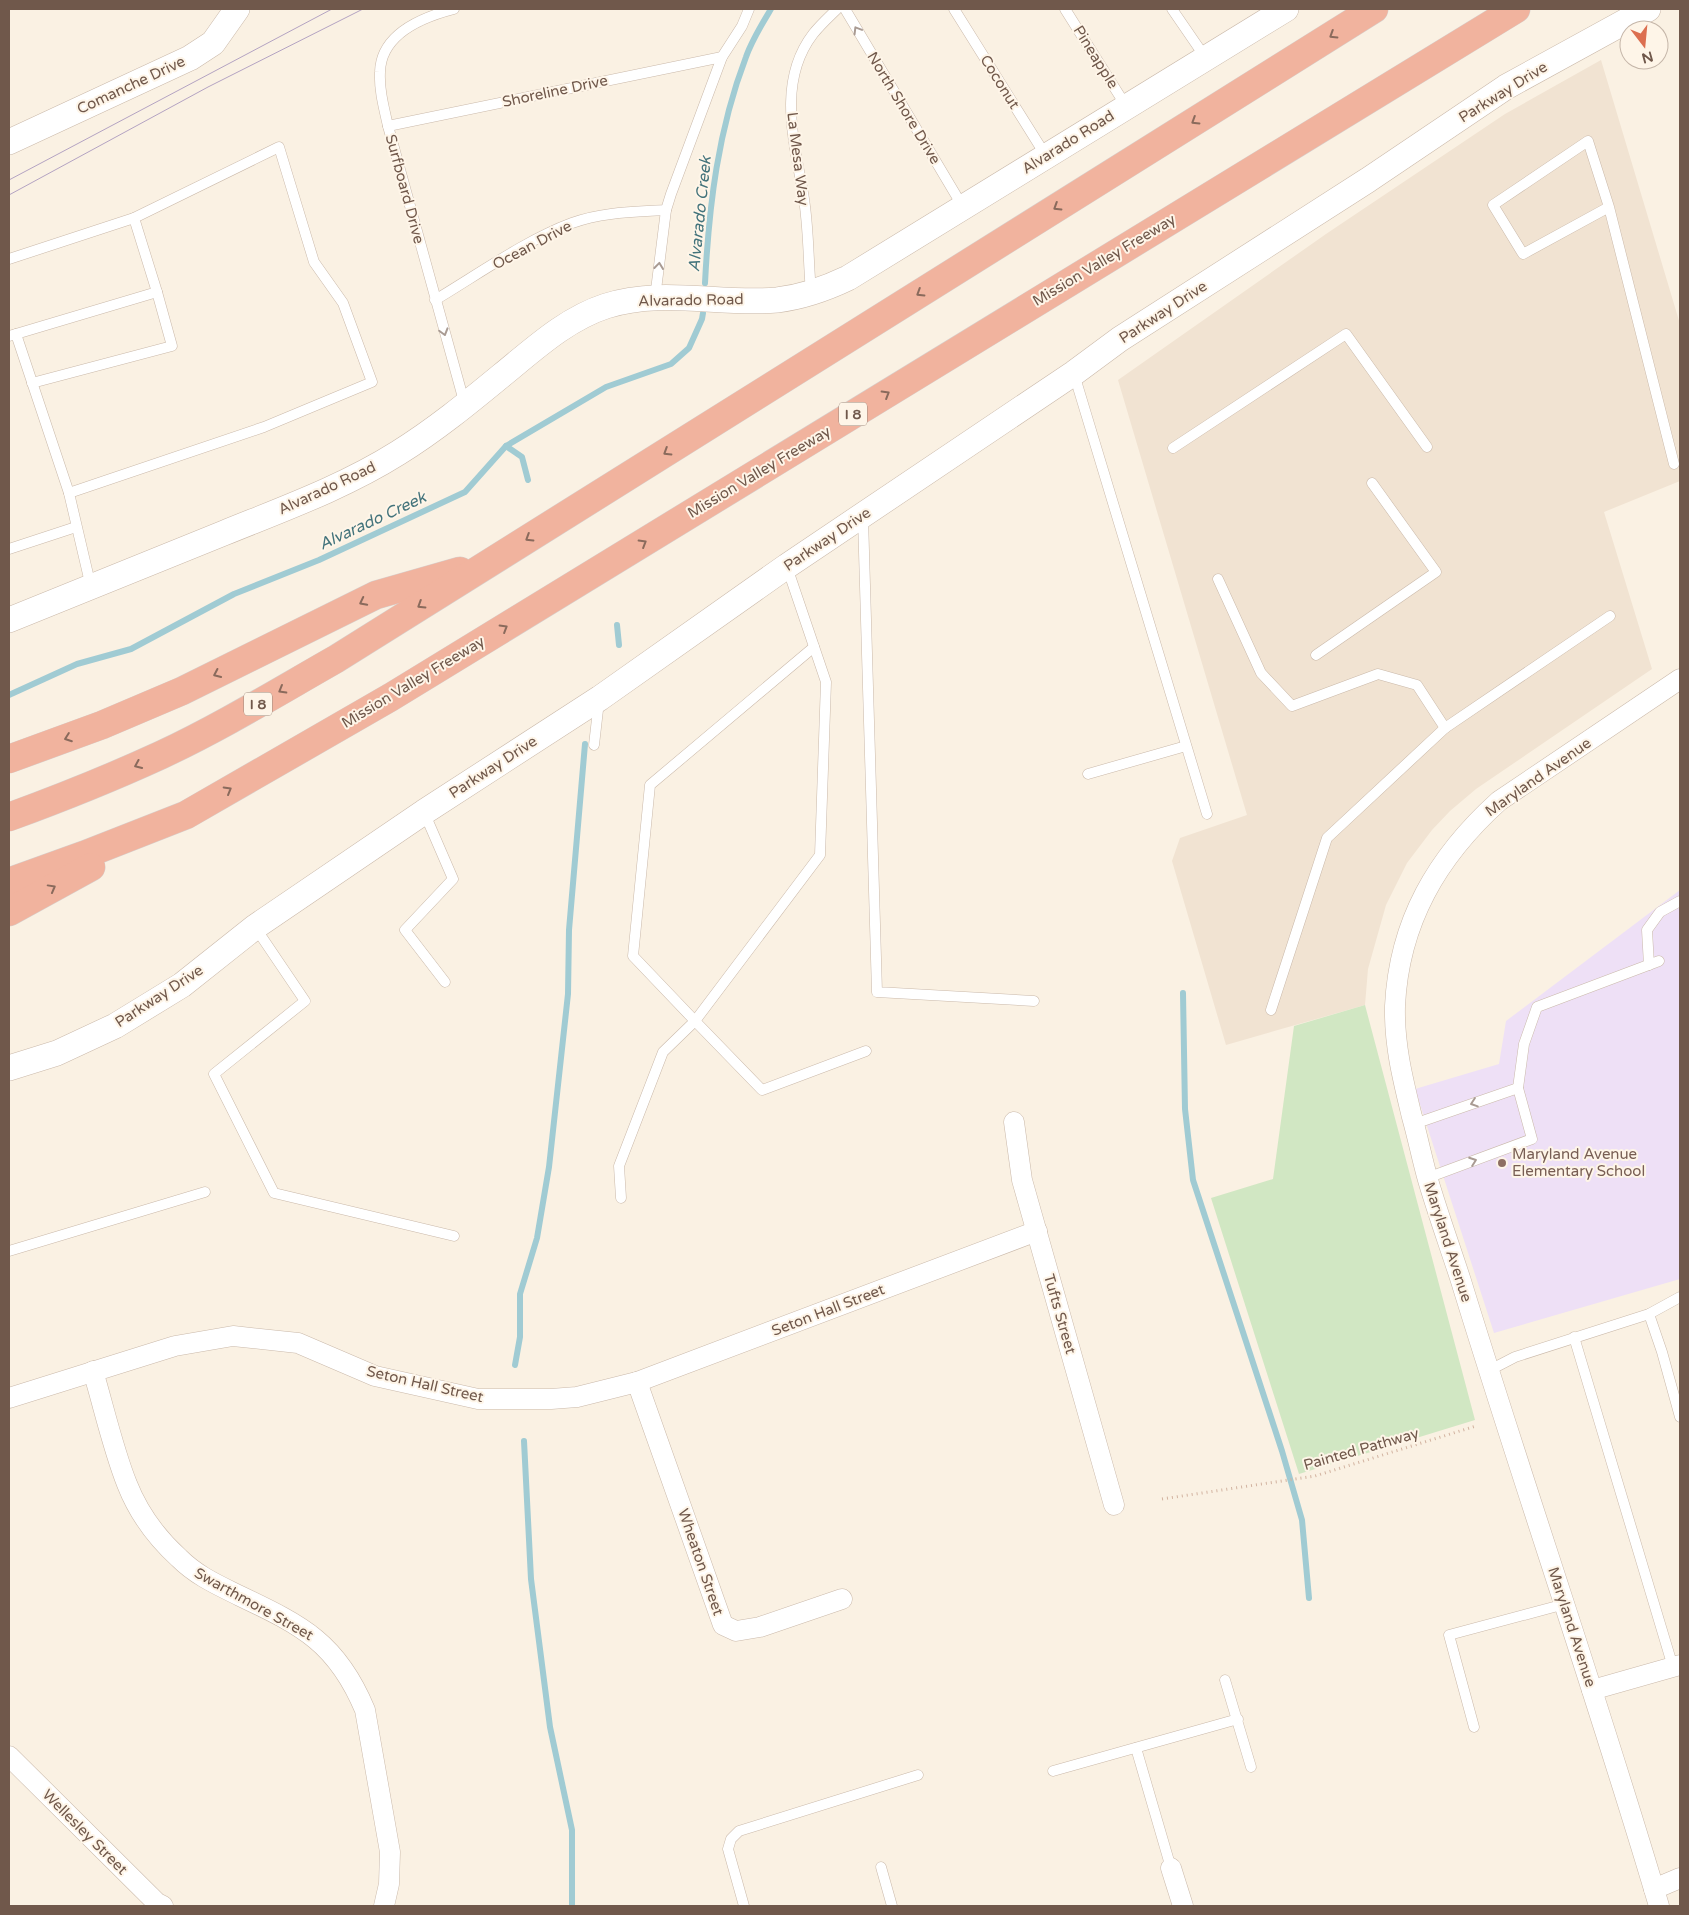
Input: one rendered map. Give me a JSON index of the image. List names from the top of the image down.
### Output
{
  "streets": {
    "highway": ["Mission Valley Freeway", "I 8"],
    "street": [
      "Comanche Drive",
      "Parkway Drive",
      "Alvarado Road",
      "Maryland Avenue",
      "Seton Hall Street",
      "Tufts Street",
      "Wheaton Street",
      "Swarthmore Street",
      "Wellesley Street"
    ],
    "lane": [
      "Pineapple",
      "Coconut",
      "Shoreline Drive",
      "North Shore Drive",
      "La Mesa Way",
      "Surfboard Drive",
      "Ocean Drive"
    ],
    "path": ["Painted Pathway"]
  },
  "crossings": [
    ["Pineapple", "Alvarado Road"],
    ["Coconut", "Alvarado Road"],
    ["Shoreline Drive", "Surfboard Drive"],
    ["North Shore Drive", "Alvarado Road"],
    ["Alvarado Road", "La Mesa Way"],
    ["Alvarado Road", "Surfboard Drive"],
    ["Surfboard Drive", "Ocean Drive"],
    ["Seton Hall Street", "Tufts Street"],
    ["Seton Hall Street", "Wheaton Street"],
    ["Seton Hall Street", "Swarthmore Street"]
  ],
  "one_way": ["North Shore Drive"],
  "water": ["Alvarado Creek"],
  "places": ["Maryland Avenue Elementary School"],
  "north": "bottom"
}
